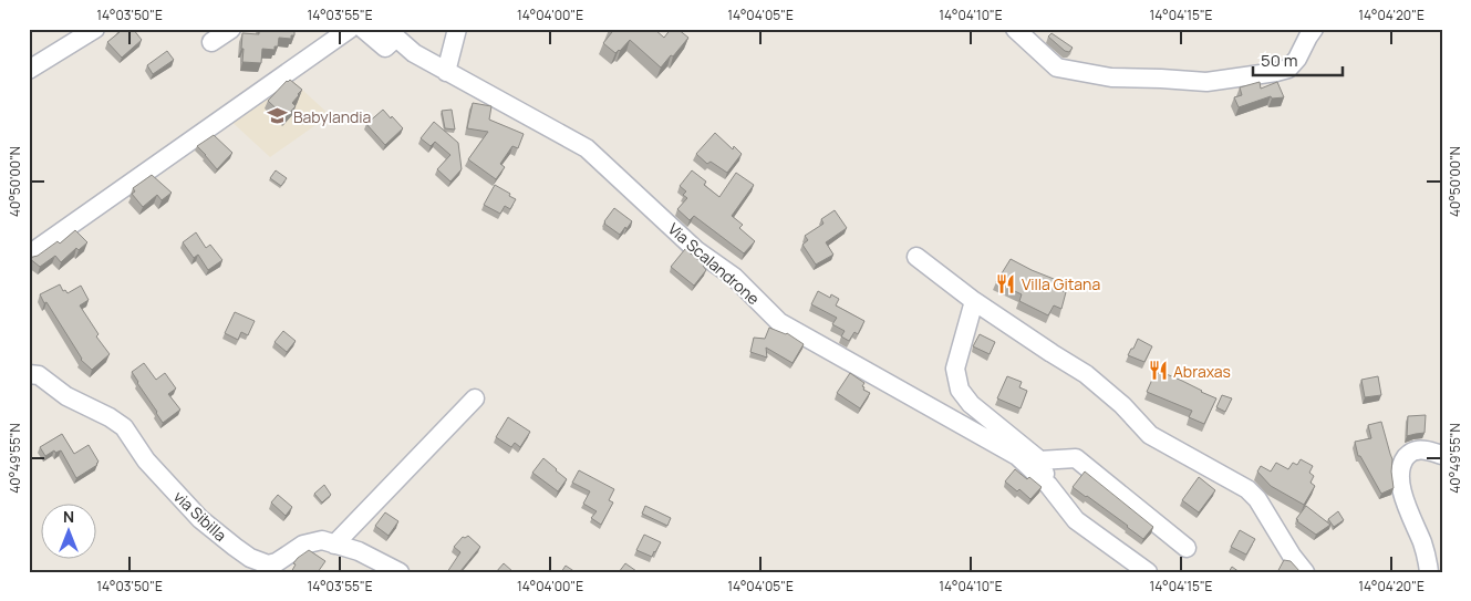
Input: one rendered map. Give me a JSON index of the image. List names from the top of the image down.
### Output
{
  "streets": {
    "street": ["Via Scalandrone", "via Sibilla"]
  },
  "places": {
    "school or university": ["Babylandia"],
    "restaurant": ["Villa Gitana", "Abraxas"]
  },
  "scale_bar": "50 m",
  "north": "top",
  "coordinates": [
    "14°03'50\"E",
    "14°03'55\"E",
    "14°04'00\"E",
    "14°04'05\"E",
    "14°04'10\"E",
    "14°04'15\"E",
    "14°04'20\"E",
    "40°50'00\"N",
    "40°49'55\"N"
  ]
}
